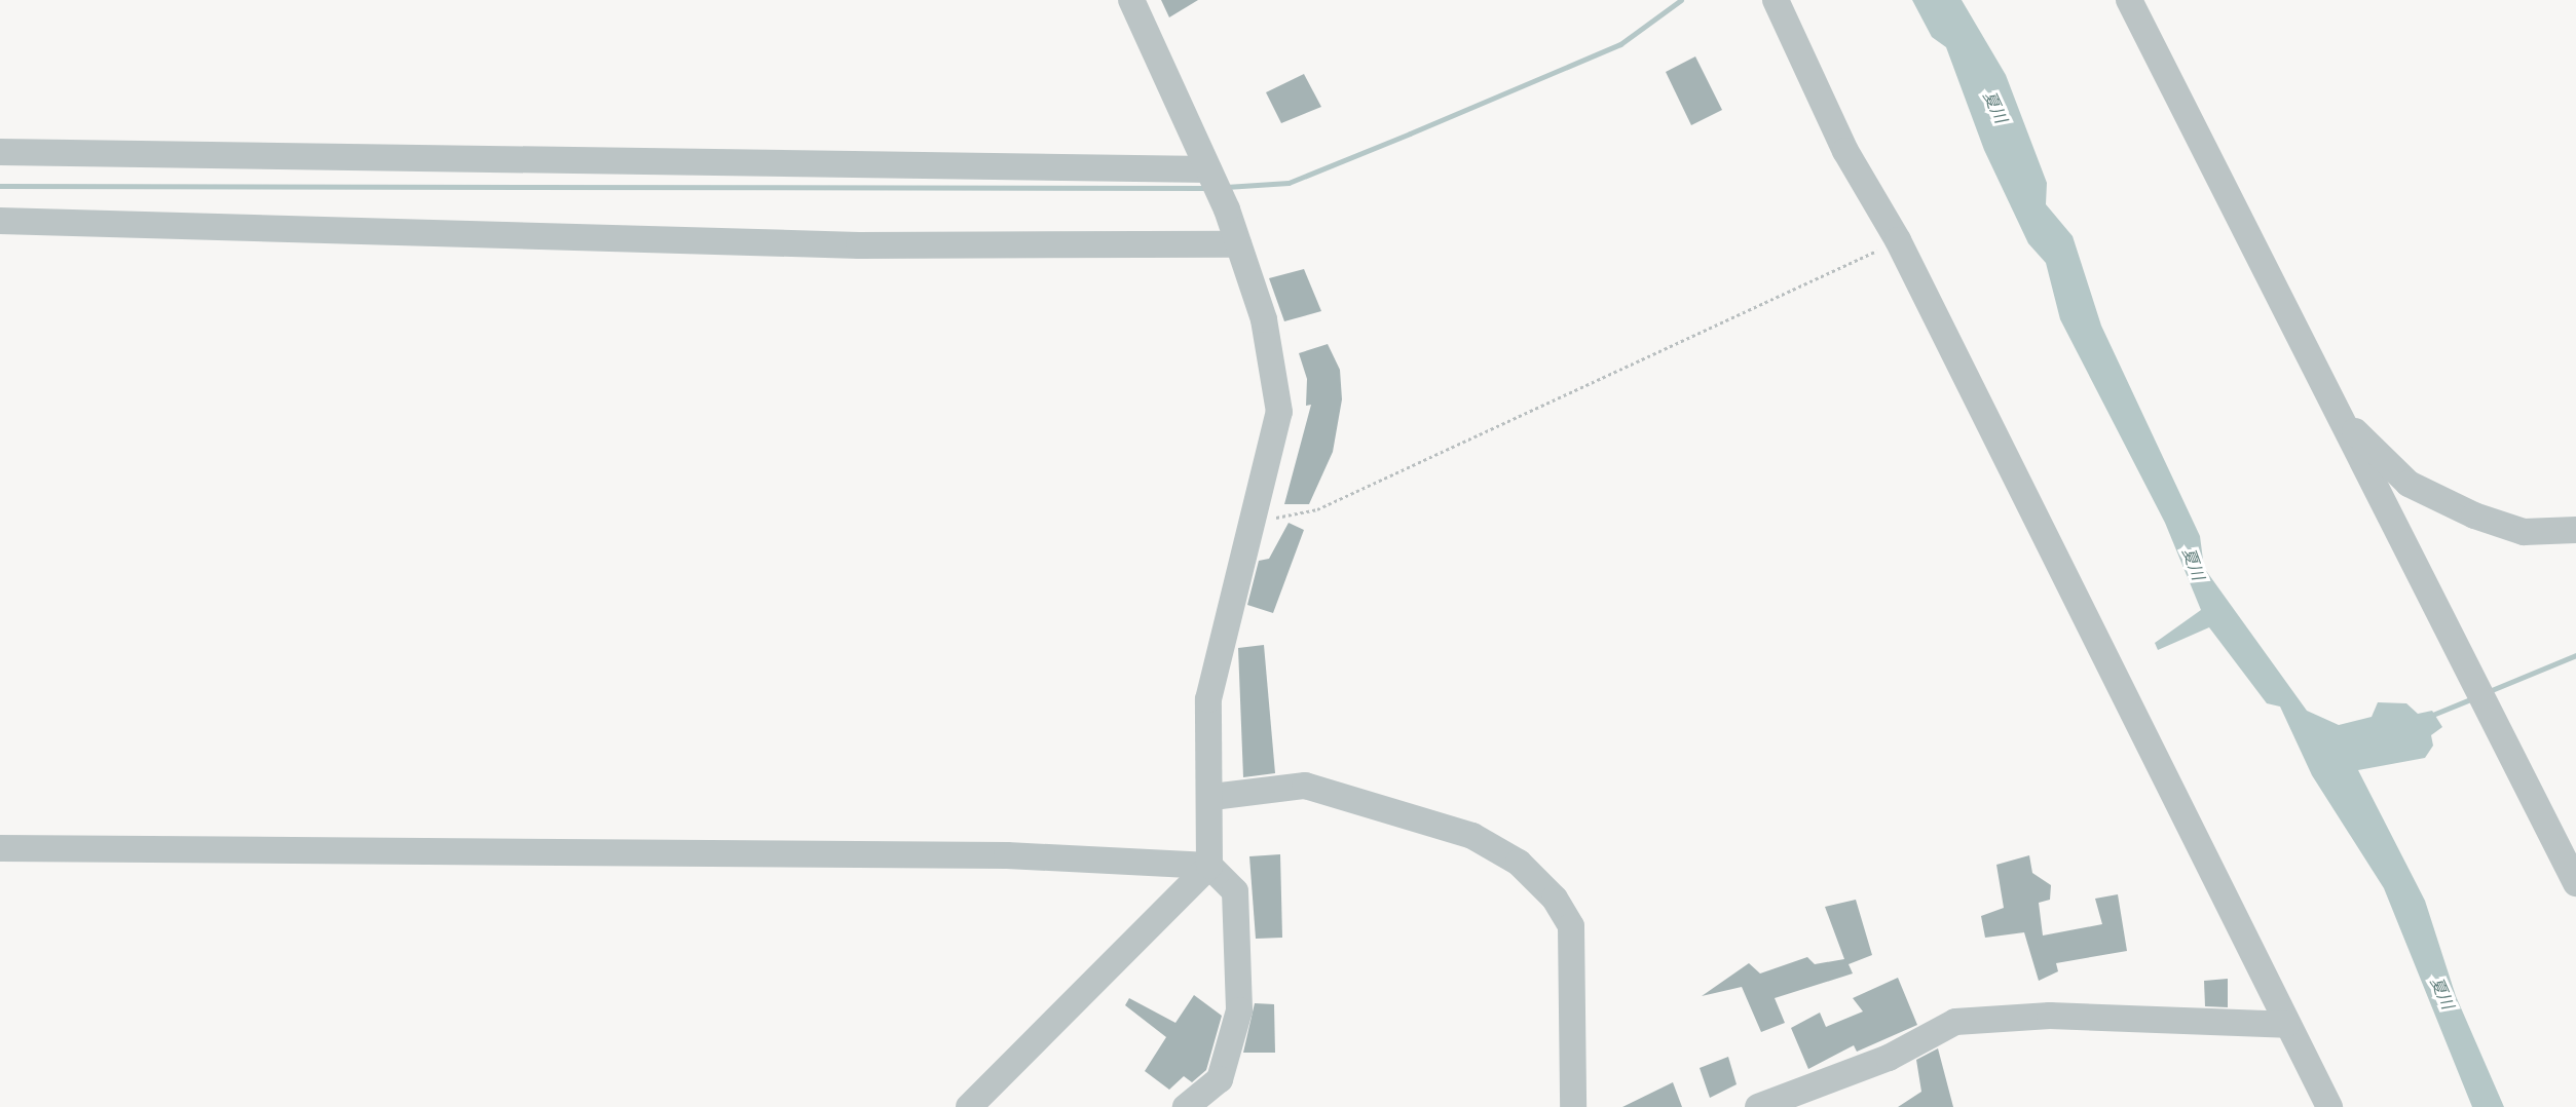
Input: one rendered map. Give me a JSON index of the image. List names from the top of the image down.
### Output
{
  "water": ["夏川"]
}
